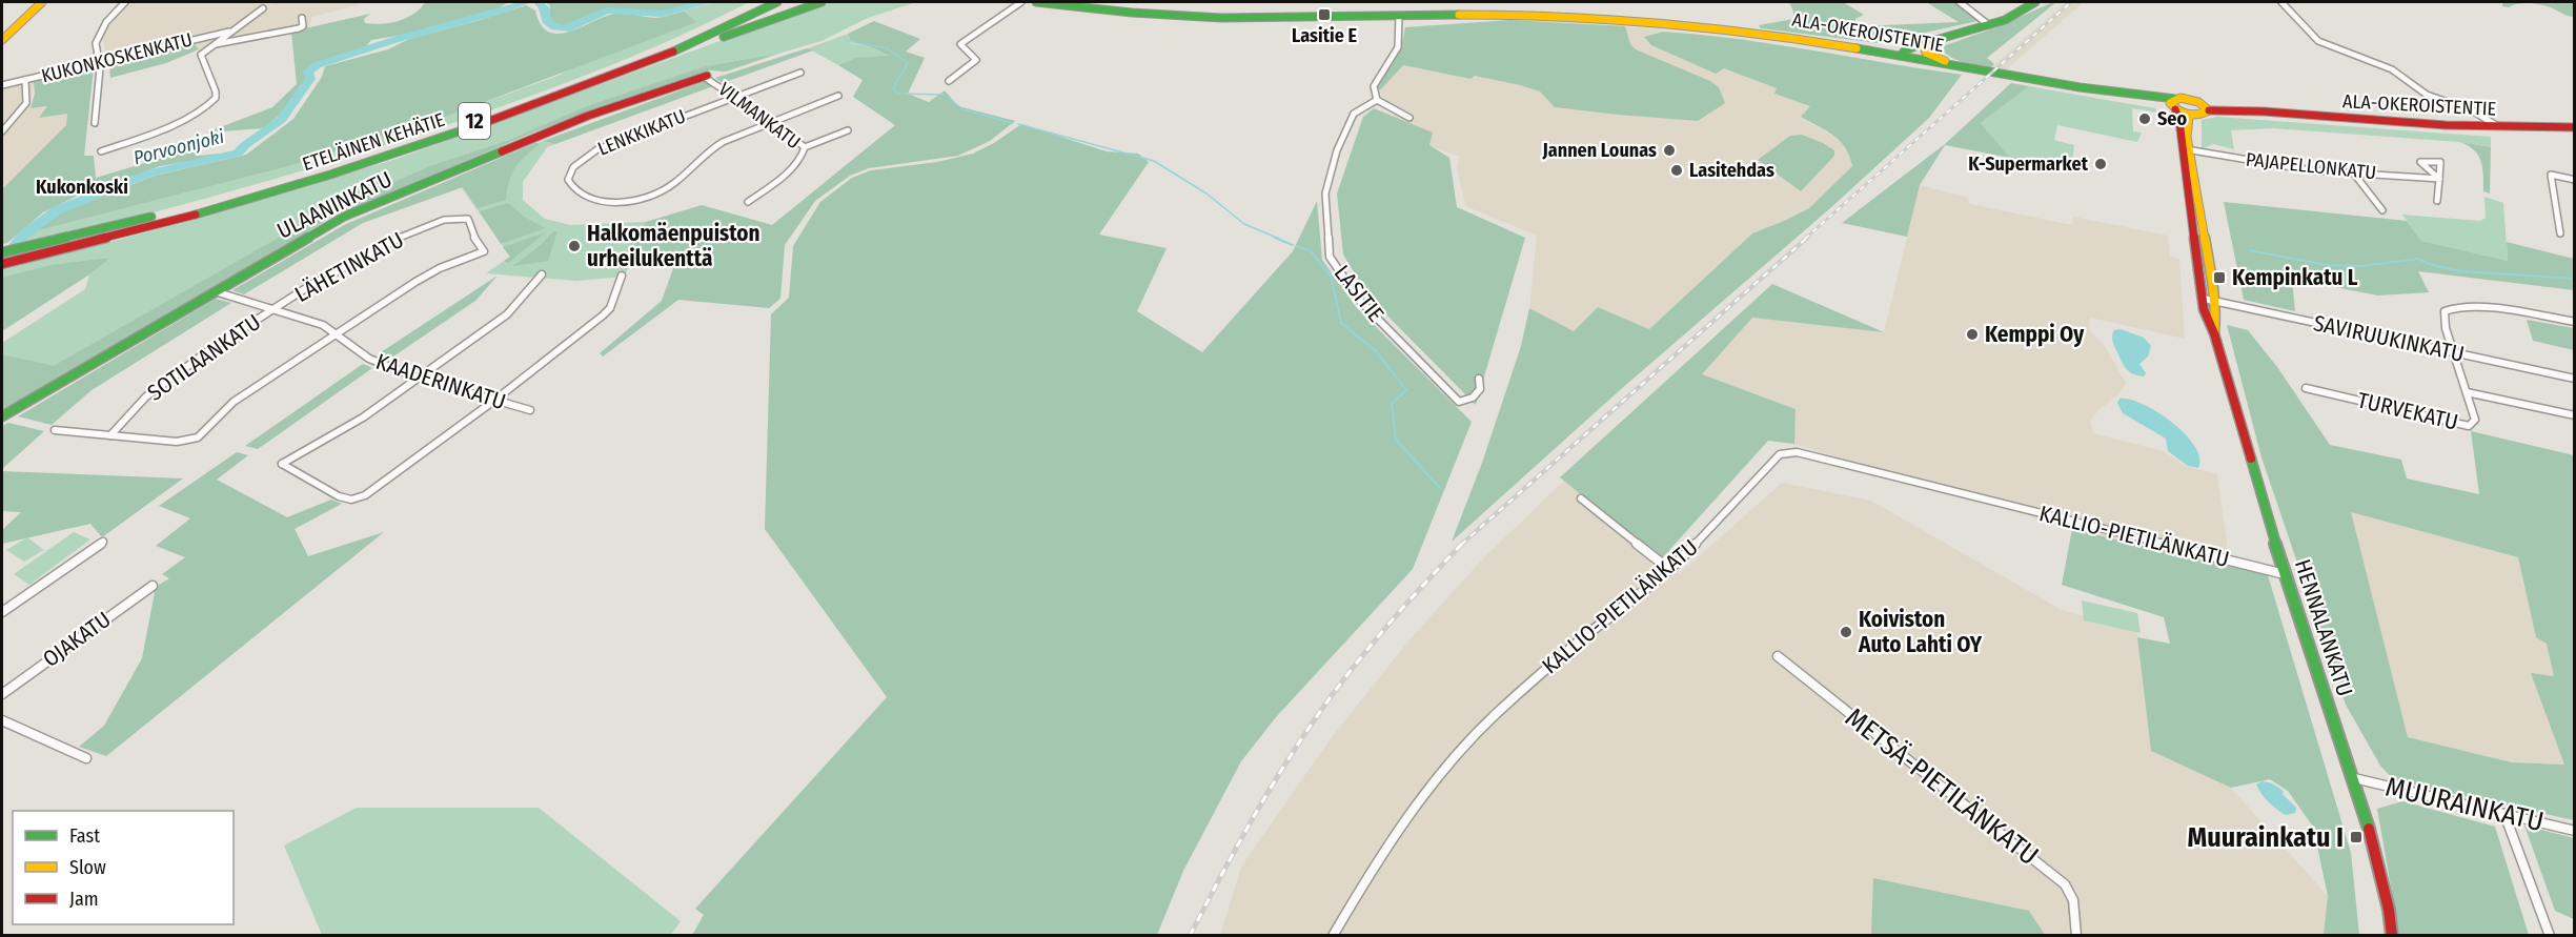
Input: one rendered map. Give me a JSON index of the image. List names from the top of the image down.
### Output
{
  "streets": {
    "main road": [
      "ALA-OKEROISTENTIE",
      "12",
      "ETELÄINEN KEHÄTIE",
      "ULAANINKATU",
      "HENNALANKATU"
    ],
    "street": [
      "KUKONKOSKENKATU",
      "VILMANKATU",
      "LENKKIKATU",
      "PAJAPELLONKATU",
      "LÄHETINKATU",
      "LASITIE",
      "SAVIRUUKINKATU",
      "SOTILAANKATU",
      "KAADERINKATU",
      "TURVEKATU",
      "KALLIO-PIETILÄNKATU",
      "OJAKATU",
      "METSÄ-PIETILÄNKATU",
      "MUURAINKATU"
    ]
  },
  "crossings": [
    ["ALA-OKEROISTENTIE", "HENNALANKATU"],
    ["VILMANKATU", "LENKKIKATU"],
    ["VILMANKATU", "ULAANINKATU"],
    ["PAJAPELLONKATU", "HENNALANKATU"],
    ["ULAANINKATU", "KAADERINKATU"],
    ["LÄHETINKATU", "SOTILAANKATU"],
    ["LÄHETINKATU", "KAADERINKATU"],
    ["SAVIRUUKINKATU", "TURVEKATU"],
    ["SAVIRUUKINKATU", "HENNALANKATU"],
    ["SOTILAANKATU", "KAADERINKATU"],
    ["KALLIO-PIETILÄNKATU", "HENNALANKATU"],
    ["HENNALANKATU", "MUURAINKATU"]
  ],
  "districts": ["Kukonkoski"],
  "water": ["Porvoonjoki"],
  "places": {
    "transit": ["Lasitie E", "Kempinkatu L", "Muurainkatu I"],
    "other": [
      "Seo",
      "Jannen Lounas",
      "K-Supermarket",
      "Lasitehdas",
      "Halkomäenpuiston urheilukenttä",
      "Kemppi Oy",
      "Koiviston Auto Lahti OY"
    ]
  },
  "legend": ["Fast", "Slow", "Jam"]
}
